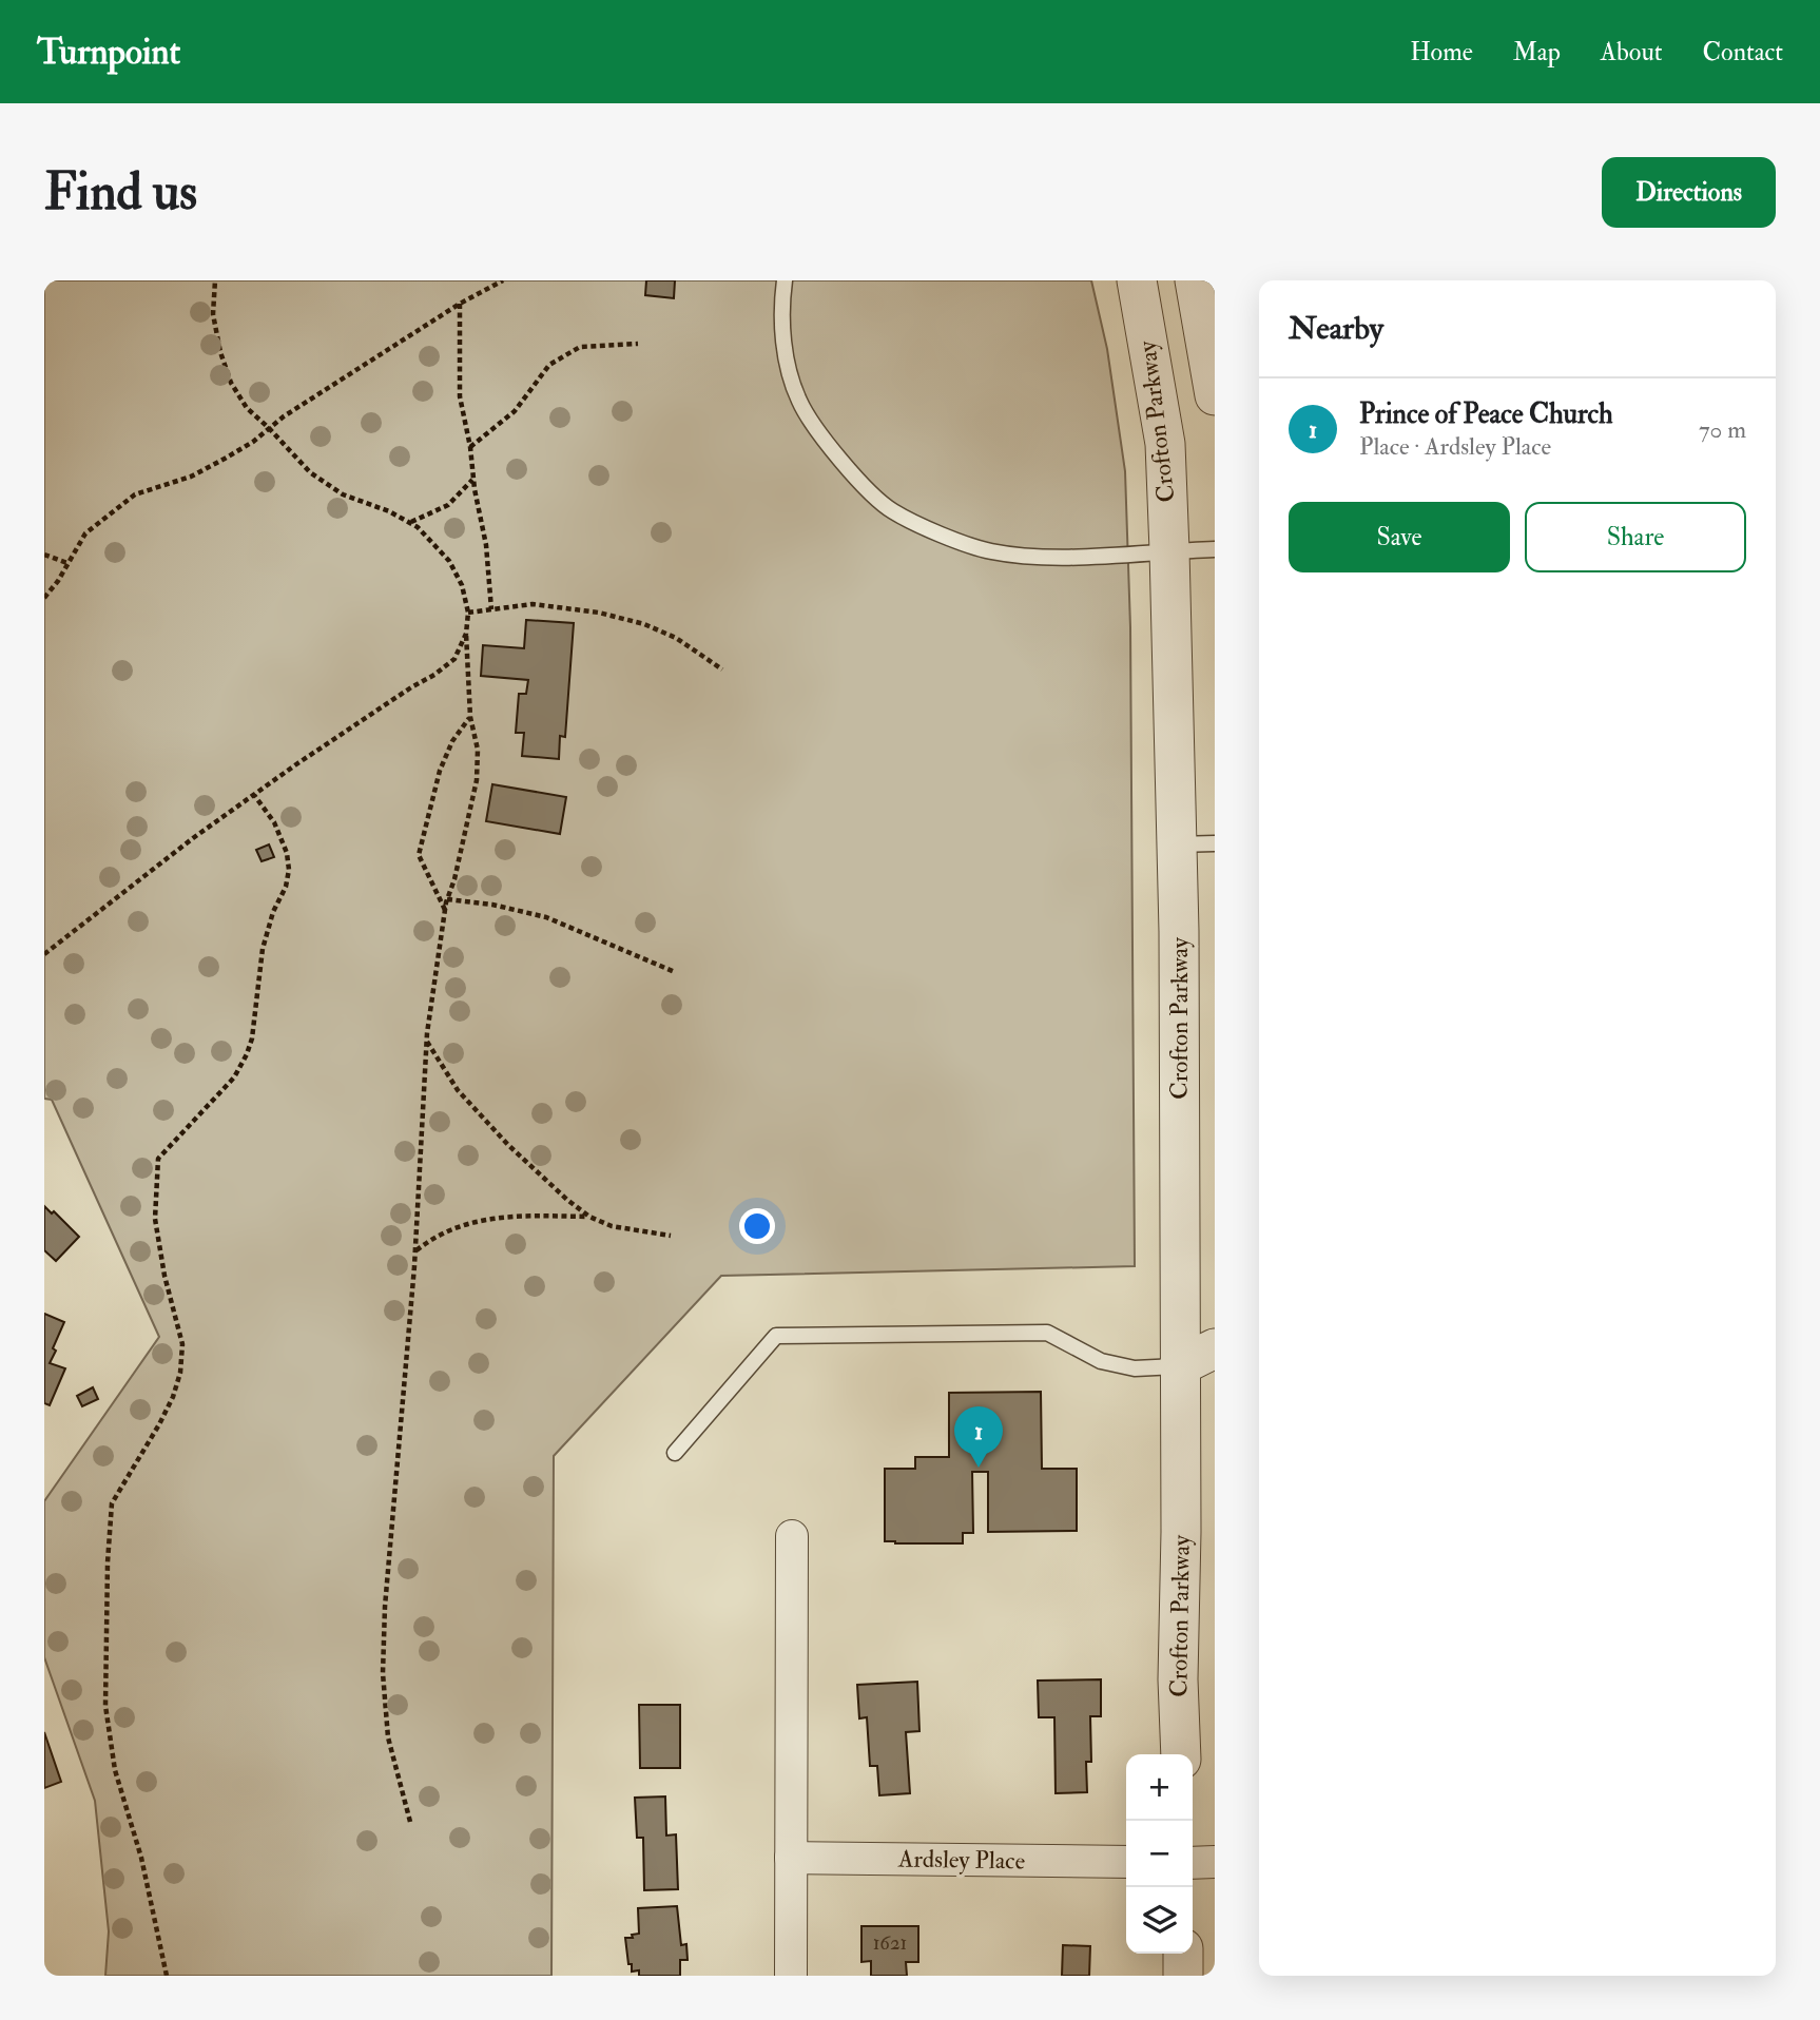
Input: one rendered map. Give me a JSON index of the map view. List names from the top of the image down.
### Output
{
  "streets": {
    "street": ["Crofton Parkway", "Ardsley Place"]
  },
  "house_numbers": ["1621"],
  "page": {
    "header": "Turnpoint",
    "nav": [
      "Home",
      "Map",
      "About",
      "Contact"
    ],
    "buttons": [
      "Directions",
      ["Save", "Share"]
    ],
    "title": "Find us",
    "heading": "Nearby",
    "list": [
      {
        "mark": "1",
        "name": "Prince of Peace Church",
        "note": "Place · Ardsley Place",
        "value": "70 m"
      }
    ],
    "pins": "1",
    "map_buttons": ["+", "−"]
  }
}
